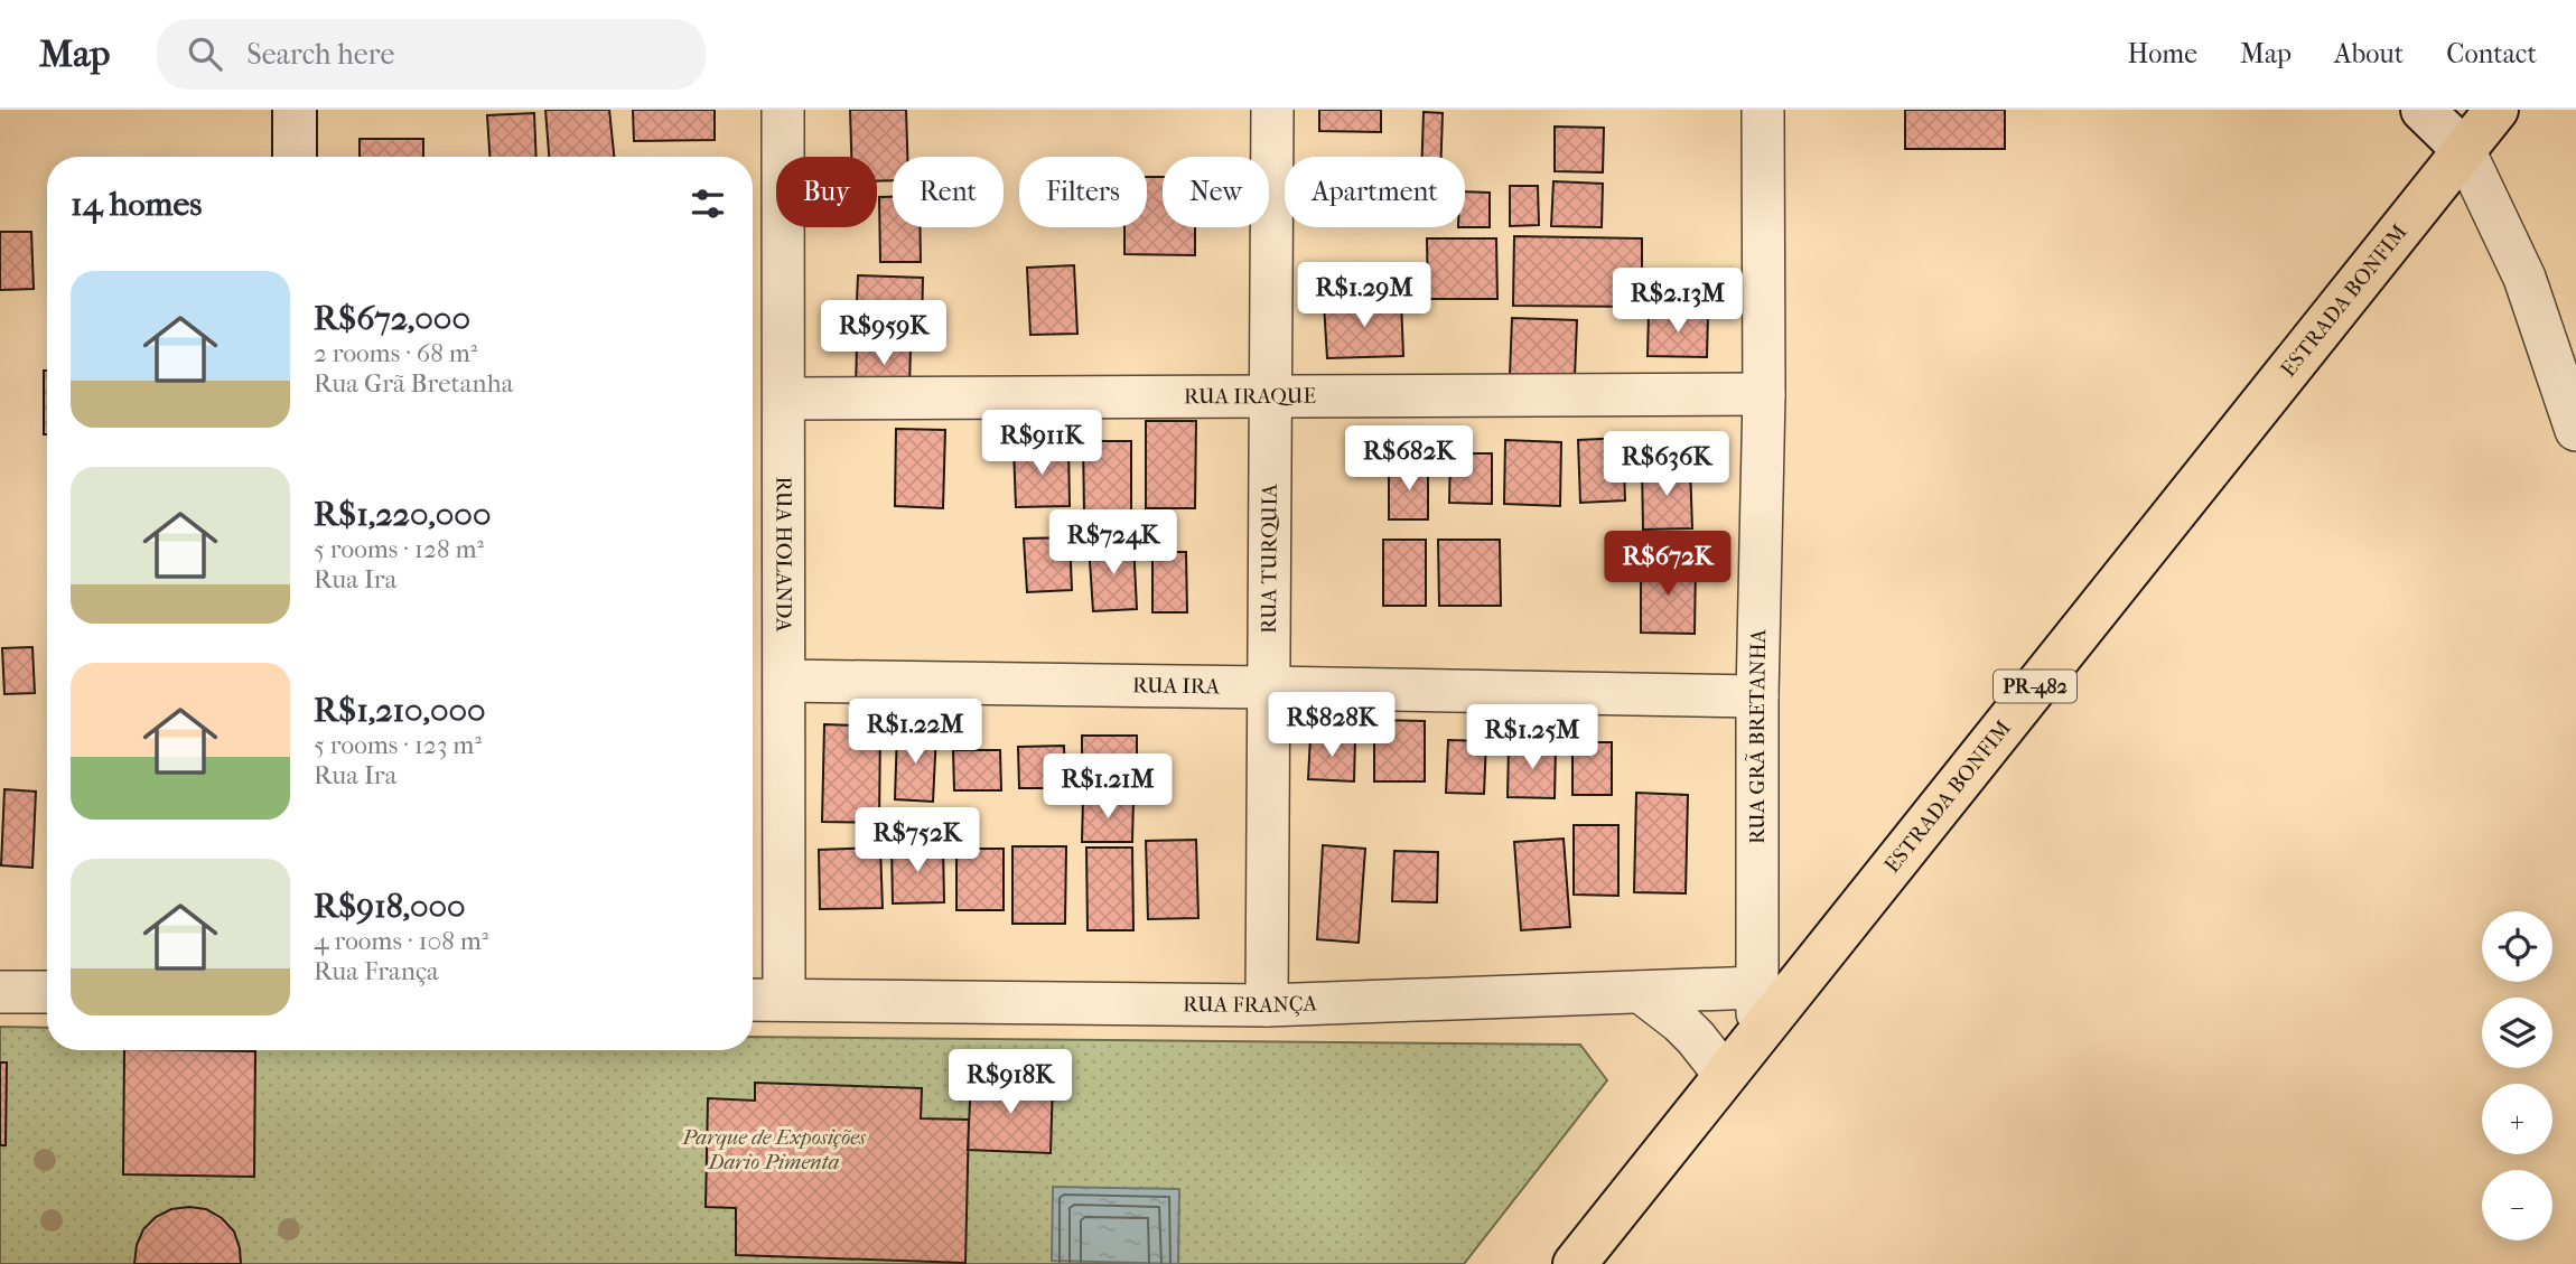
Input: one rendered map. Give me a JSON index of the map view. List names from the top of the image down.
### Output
{
  "streets": {
    "main road": ["ESTRADA BONFIM", "PR-482"],
    "street": [
      "RUA IRAQUE",
      "RUA HOLANDA",
      "RUA TURQUIA",
      "RUA IRA",
      "RUA GRÃ BRETANHA",
      "RUA FRANÇA"
    ]
  },
  "crossings": [
    ["ESTRADA BONFIM", "RUA GRÃ BRETANHA"],
    ["RUA IRAQUE", "RUA HOLANDA"],
    ["RUA IRAQUE", "RUA TURQUIA"],
    ["RUA IRAQUE", "RUA GRÃ BRETANHA"],
    ["RUA HOLANDA", "RUA IRA"],
    ["RUA HOLANDA", "RUA FRANÇA"],
    ["RUA TURQUIA", "RUA IRA"],
    ["RUA TURQUIA", "RUA FRANÇA"],
    ["RUA IRA", "RUA GRÃ BRETANHA"],
    ["RUA GRÃ BRETANHA", "RUA FRANÇA"]
  ],
  "parks": ["Parque de Exposições Dario Pimenta"],
  "page": {
    "header": "Map",
    "search": "Search here",
    "nav": [
      "Home",
      "Map",
      "About",
      "Contact"
    ],
    "chip": [
      "Buy",
      "Rent",
      "Filters",
      "New",
      "Apartment"
    ],
    "heading": "14 homes",
    "list": [
      {
        "name": "R$672,000",
        "note": "2 rooms · 68 m² · Rua Grã Bretanha"
      },
      {
        "name": "R$1,220,000",
        "note": "5 rooms · 128 m² · Rua Ira"
      },
      {
        "name": "R$1,210,000",
        "note": "5 rooms · 123 m² · Rua Ira"
      },
      {
        "name": "R$918,000",
        "note": "4 rooms · 108 m² · Rua França"
      }
    ],
    "price": [
      "R$1.29M",
      "R$2.13M",
      "R$959K",
      "R$911K",
      "R$682K",
      "R$636K",
      "R$724K",
      "R$672K",
      "R$828K",
      "R$1.22M",
      "R$1.25M",
      "R$1.21M",
      "R$752K",
      "R$918K"
    ],
    "map_buttons": ["+", "−"]
  }
}
